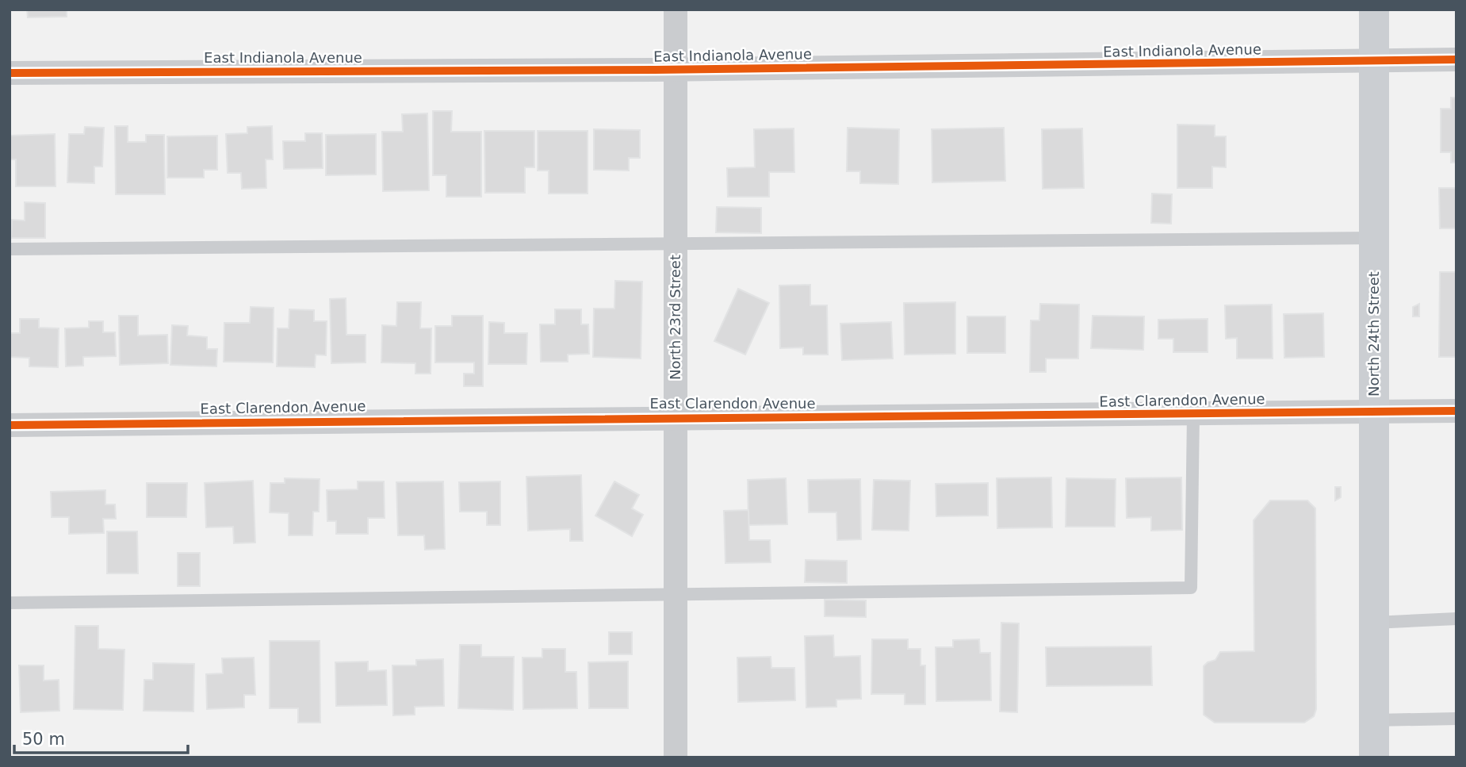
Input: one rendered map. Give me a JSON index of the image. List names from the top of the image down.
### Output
{
  "streets": {
    "main road": ["North 24th Street"],
    "street": ["East Indianola Avenue", "North 23rd Street", "East Clarendon Avenue"]
  },
  "crossings": [
    ["East Indianola Avenue", "North 23rd Street"],
    ["East Indianola Avenue", "North 24th Street"],
    ["North 23rd Street", "East Clarendon Avenue"],
    ["North 24th Street", "East Clarendon Avenue"]
  ],
  "scale_bar": "50 m"
}
